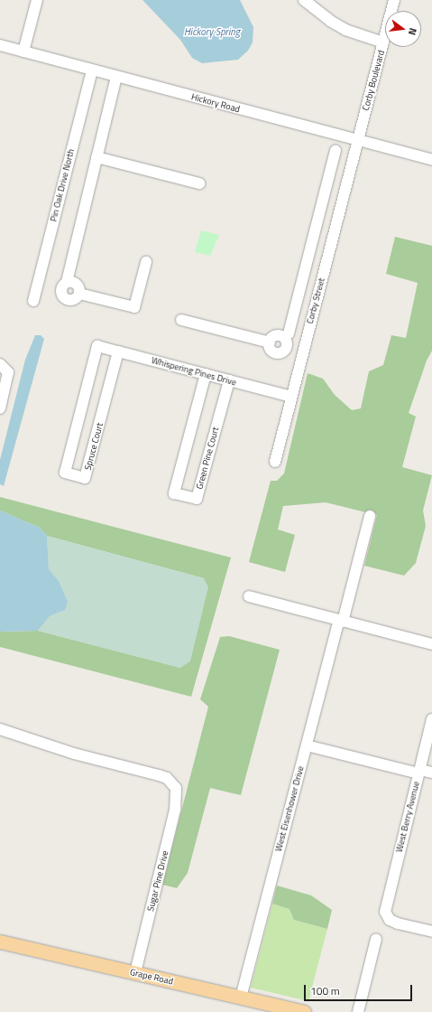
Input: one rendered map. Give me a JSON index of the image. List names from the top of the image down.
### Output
{
  "streets": {
    "main road": ["Grape Road"],
    "street": [
      "Corby Boulevard",
      "Hickory Road",
      "Pin Oak Drive North",
      "Corby Street",
      "Whispering Pines Drive",
      "Spruce Court",
      "Green Pine Court",
      "West Eisenhower Drive",
      "West Berry Avenue",
      "Sugar Pine Drive"
    ]
  },
  "crossings": [
    ["Corby Boulevard", "Hickory Road"],
    ["Corby Boulevard", "Corby Street"],
    ["Hickory Road", "Pin Oak Drive North"],
    ["Hickory Road", "Corby Street"],
    ["Corby Street", "Whispering Pines Drive"],
    ["Whispering Pines Drive", "Spruce Court"],
    ["Whispering Pines Drive", "Green Pine Court"],
    ["West Eisenhower Drive", "Grape Road"],
    ["Sugar Pine Drive", "Grape Road"]
  ],
  "water": ["Hickory Spring"],
  "scale_bar": "100 m",
  "north": "right"
}
